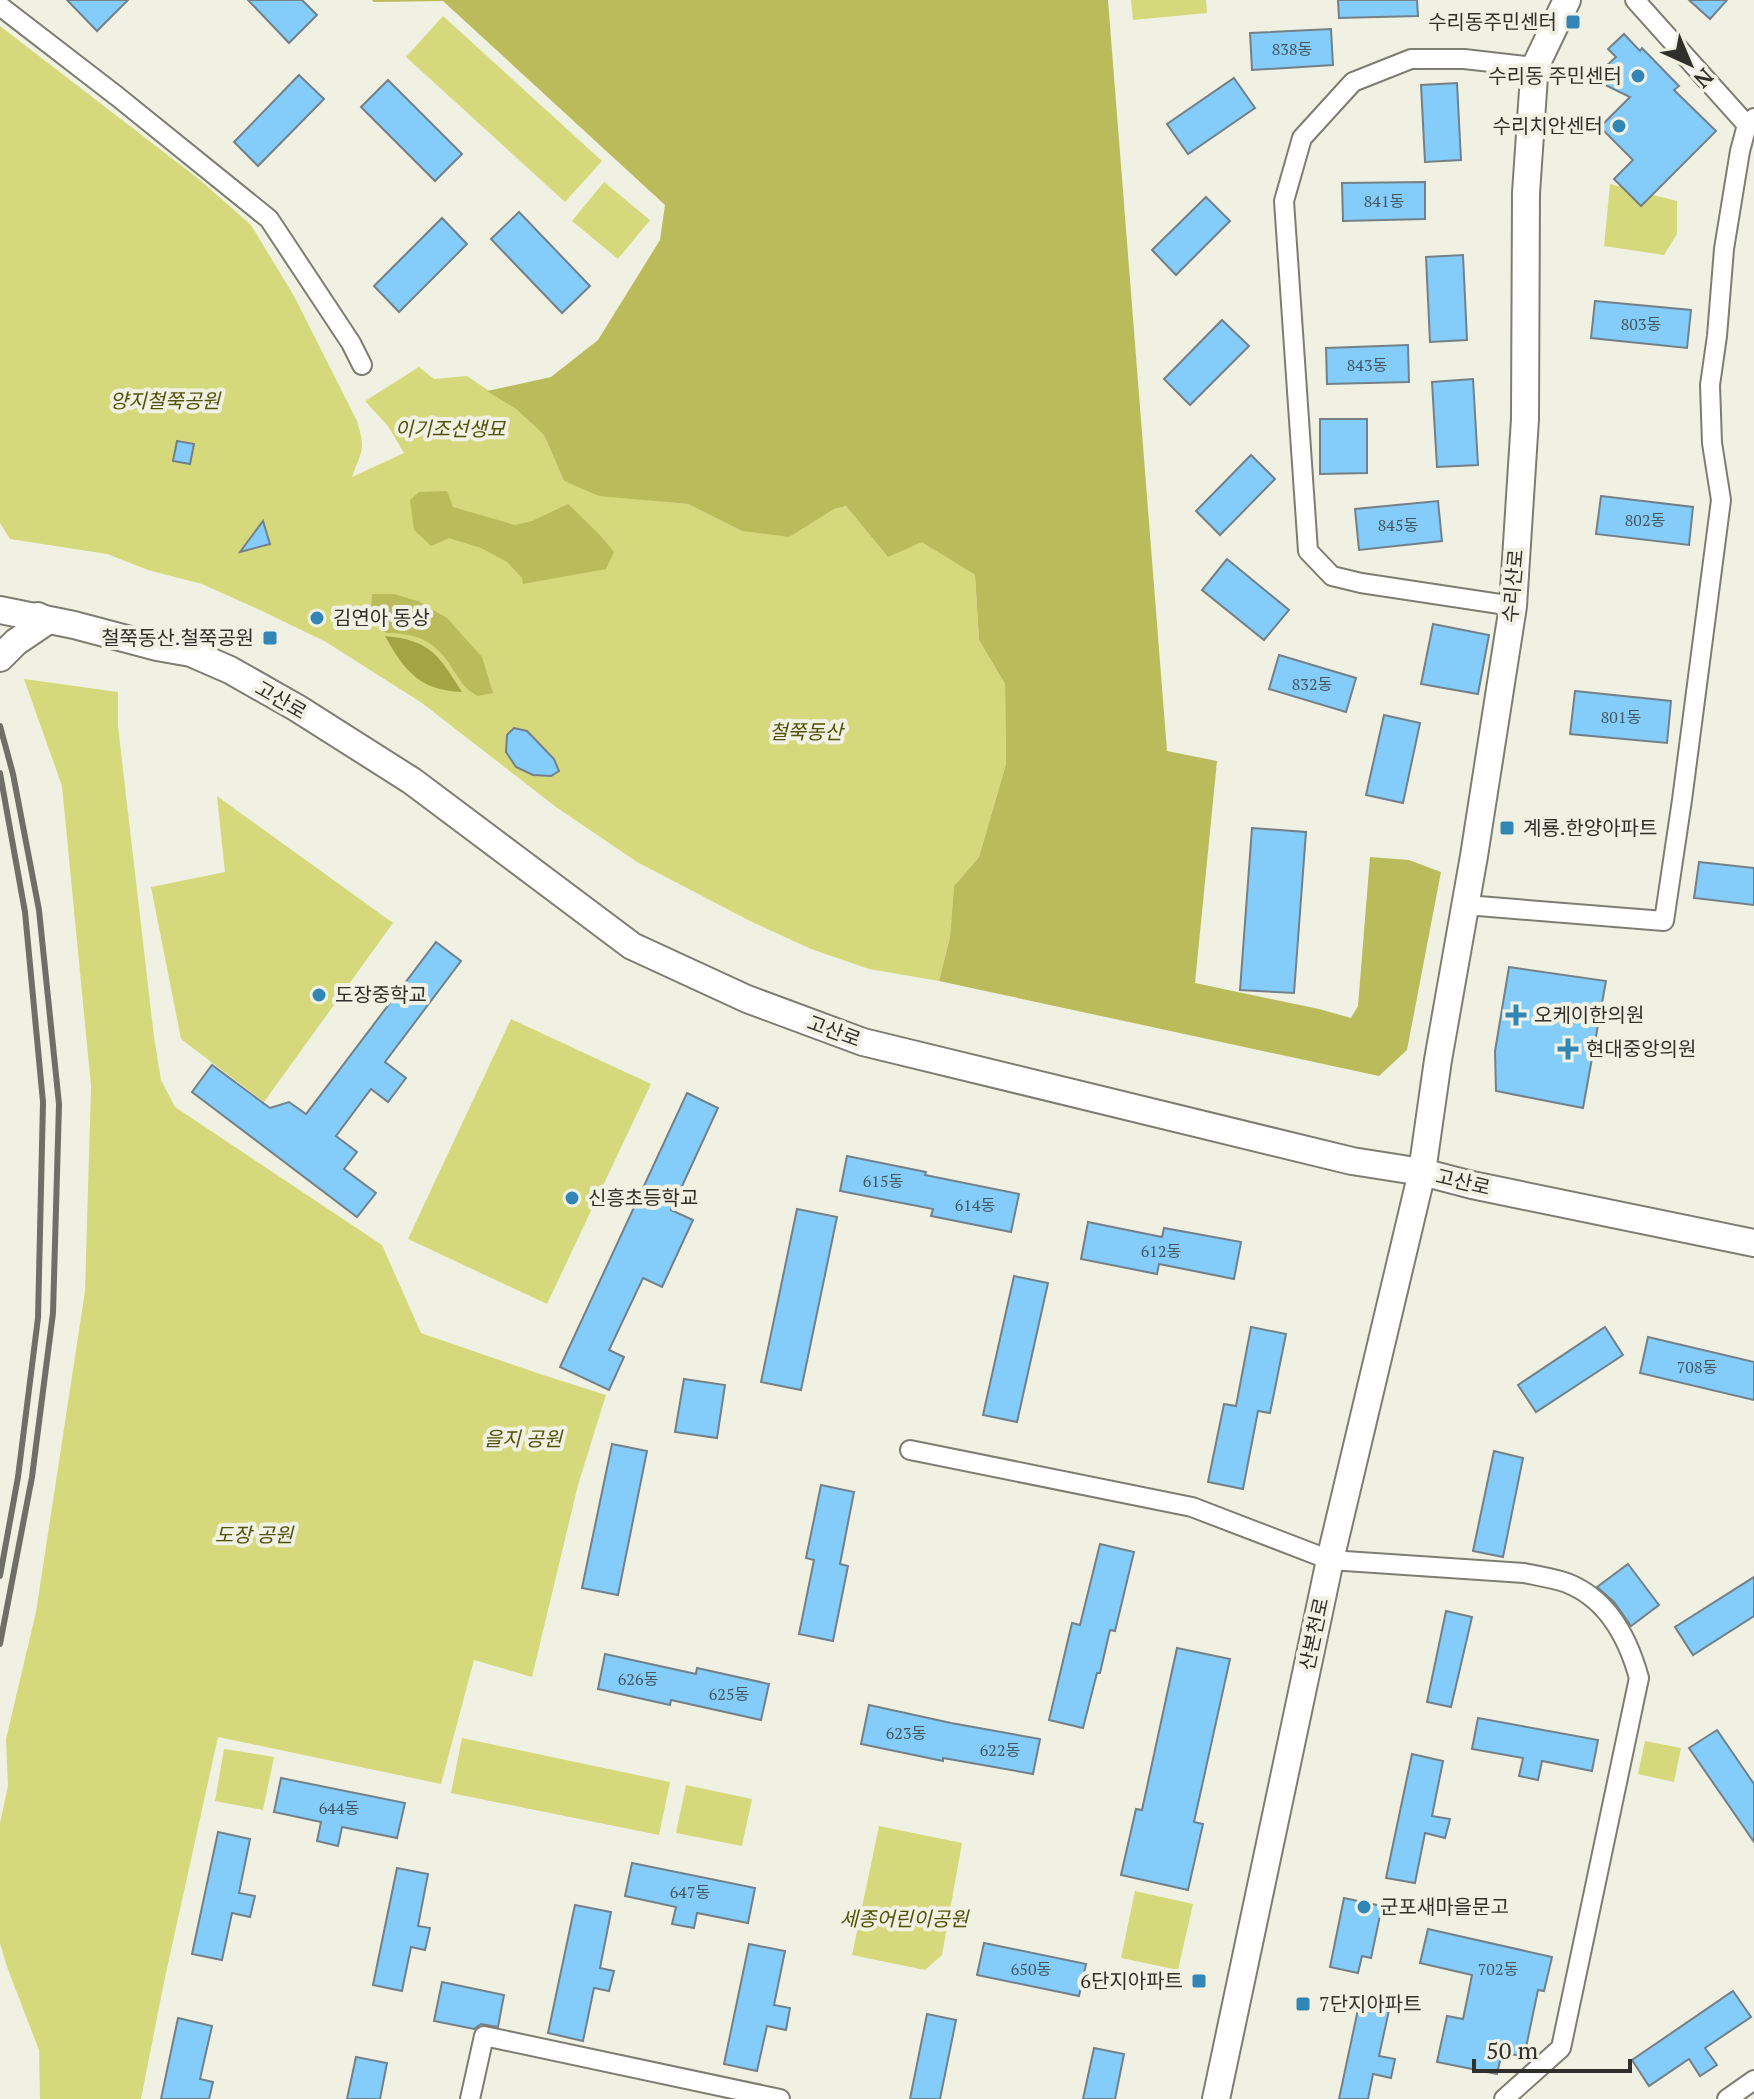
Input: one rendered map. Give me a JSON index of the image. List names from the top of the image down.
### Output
{
  "streets": {
    "street": ["수리산로", "고산로", "산본천로"]
  },
  "crossings": [
    ["수리산로", "고산로"],
    ["수리산로", "산본천로"],
    ["고산로", "산본천로"]
  ],
  "parks": [
    "양지철쭉공원",
    "이기조선생묘",
    "철쭉동산",
    "을지 공원",
    "도장 공원",
    "세종어린이공원"
  ],
  "places": {
    "transit": [
      "수리동주민센터",
      "철쭉동산.철쭉공원",
      "계룡.한양아파트",
      "6단지아파트",
      "7단지아파트"
    ],
    "other": [
      "수리동 주민센터",
      "수리치안센터",
      "김연아 동상",
      "도장중학교",
      "신흥초등학교",
      "군포새마을문고"
    ],
    "health": ["오케이한의원", "현대중앙의원"]
  },
  "house_numbers": [
    "838동",
    "841동",
    "803동",
    "843동",
    "802동",
    "845동",
    "832동",
    "801동",
    "615동",
    "614동",
    "612동",
    "708동",
    "626동",
    "625동",
    "623동",
    "622동",
    "644동",
    "647동",
    "650동",
    "702동"
  ],
  "scale_bar": "50 m",
  "north": "bottom right"
}
